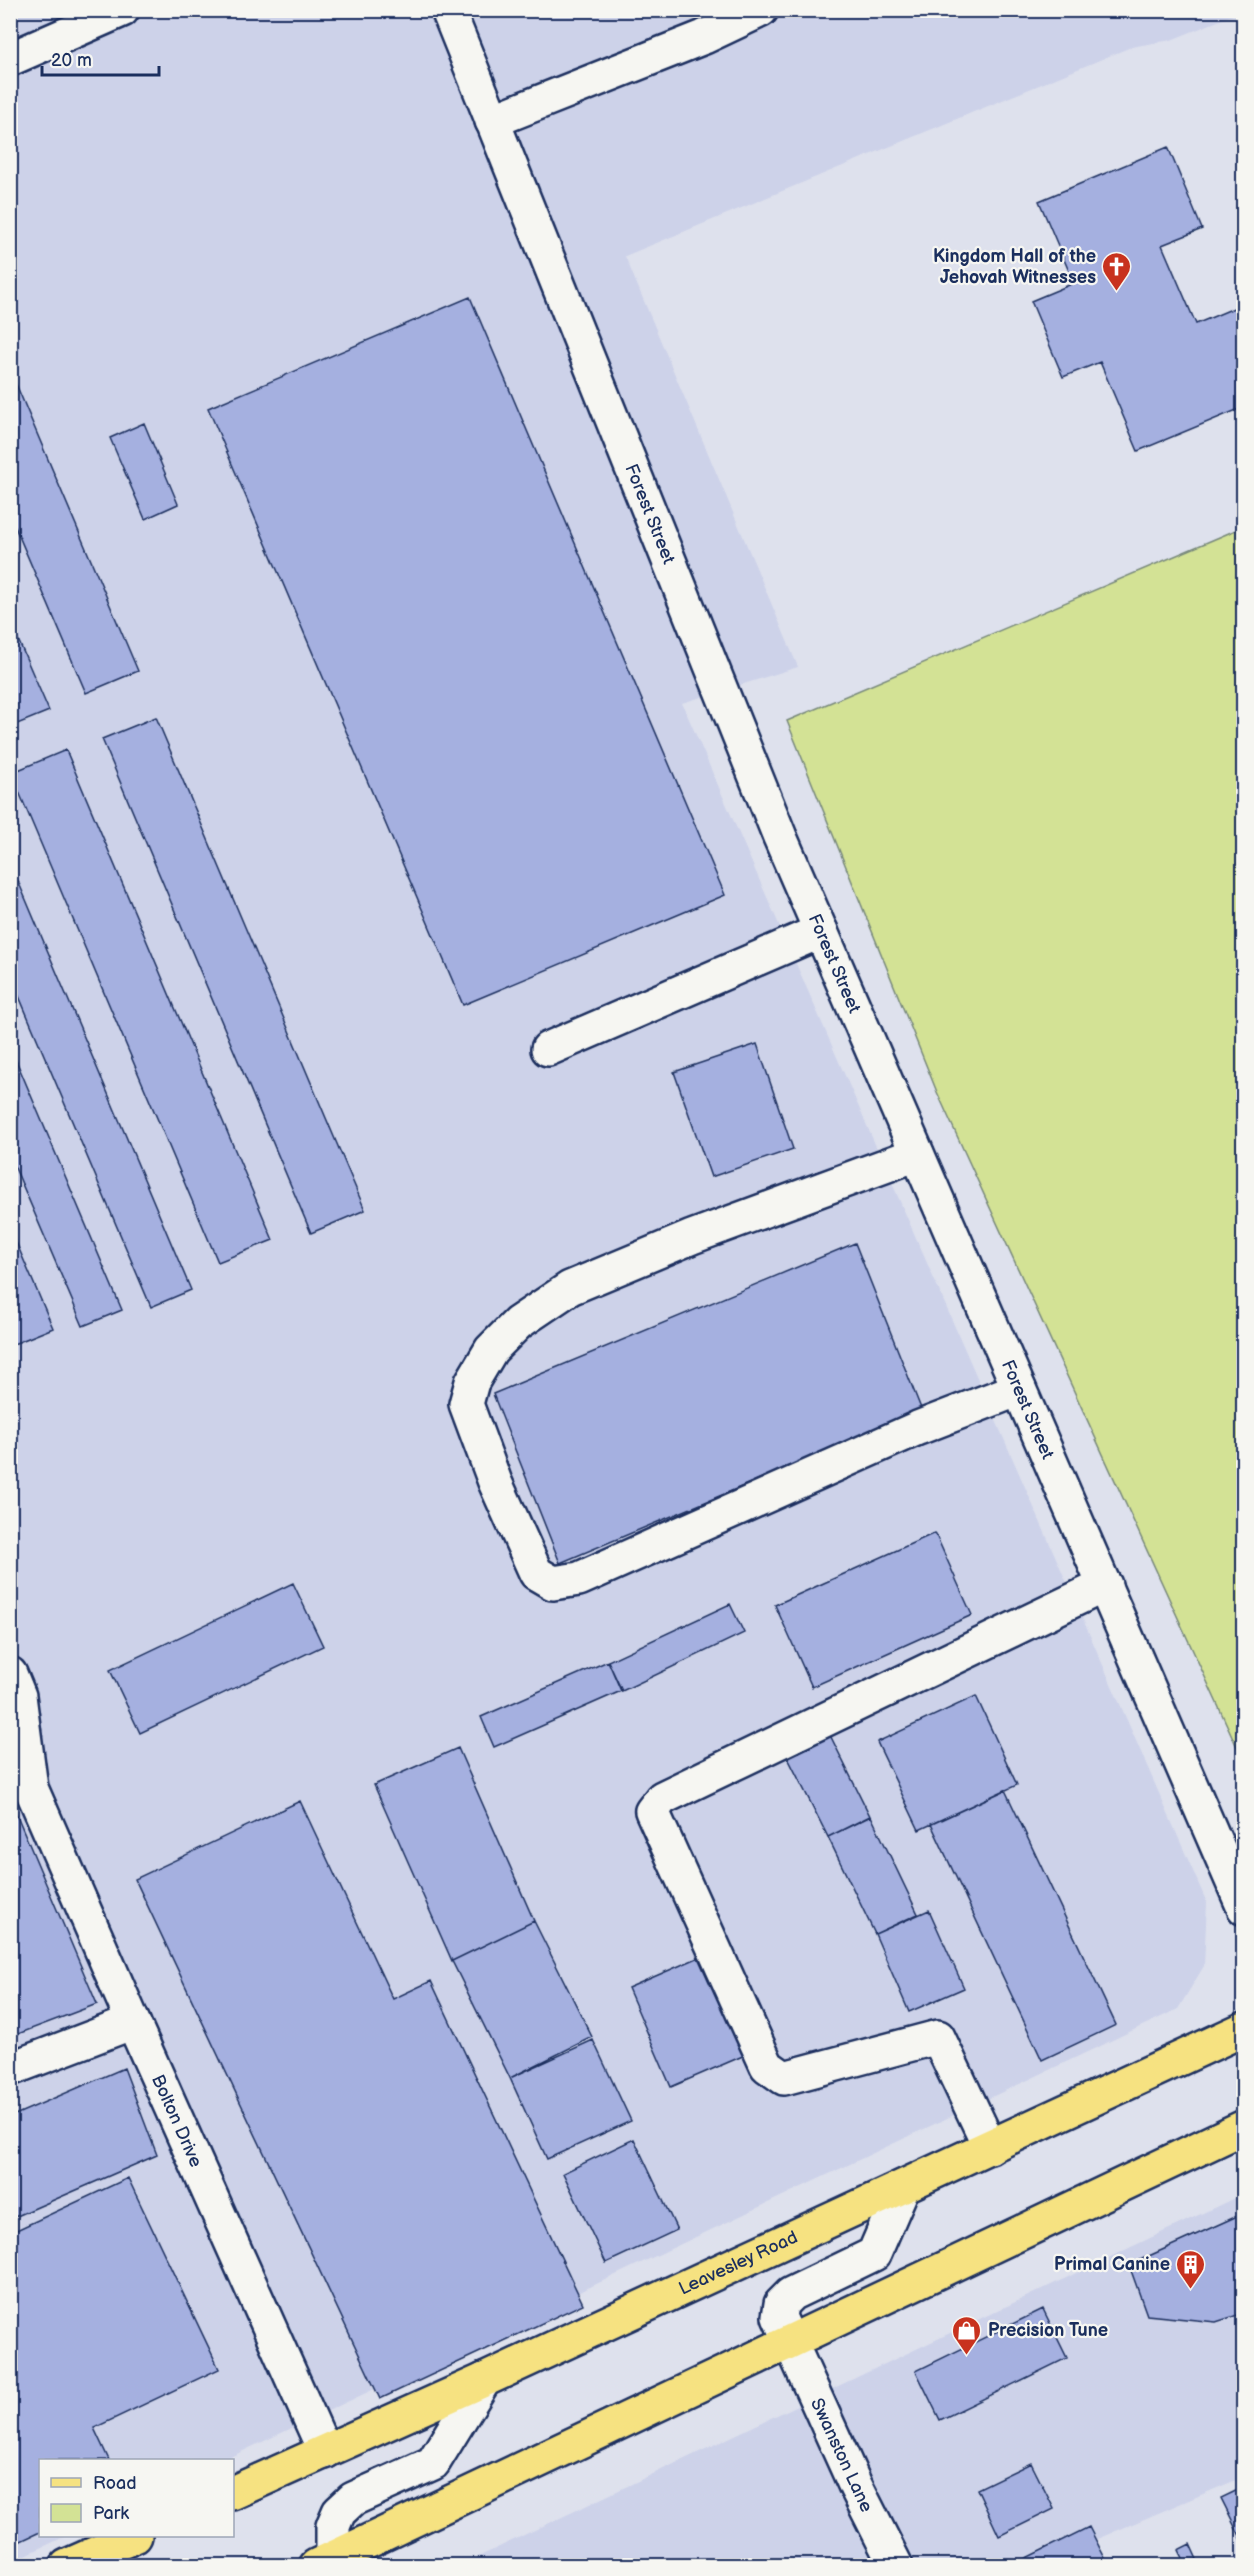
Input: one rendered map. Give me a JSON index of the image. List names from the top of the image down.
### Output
{
  "streets": {
    "main road": ["Leavesley Road"],
    "street": ["Forest Street", "Bolton Drive", "Swanston Lane"]
  },
  "crossings": [
    ["Bolton Drive", "Leavesley Road"],
    ["Leavesley Road", "Swanston Lane"]
  ],
  "places": {
    "church": ["Kingdom Hall of the Jehovah Witnesses"],
    "building": ["Primal Canine"],
    "shop": ["Precision Tune"]
  },
  "legend": ["Road", "Park"],
  "scale_bar": "20 m"
}
